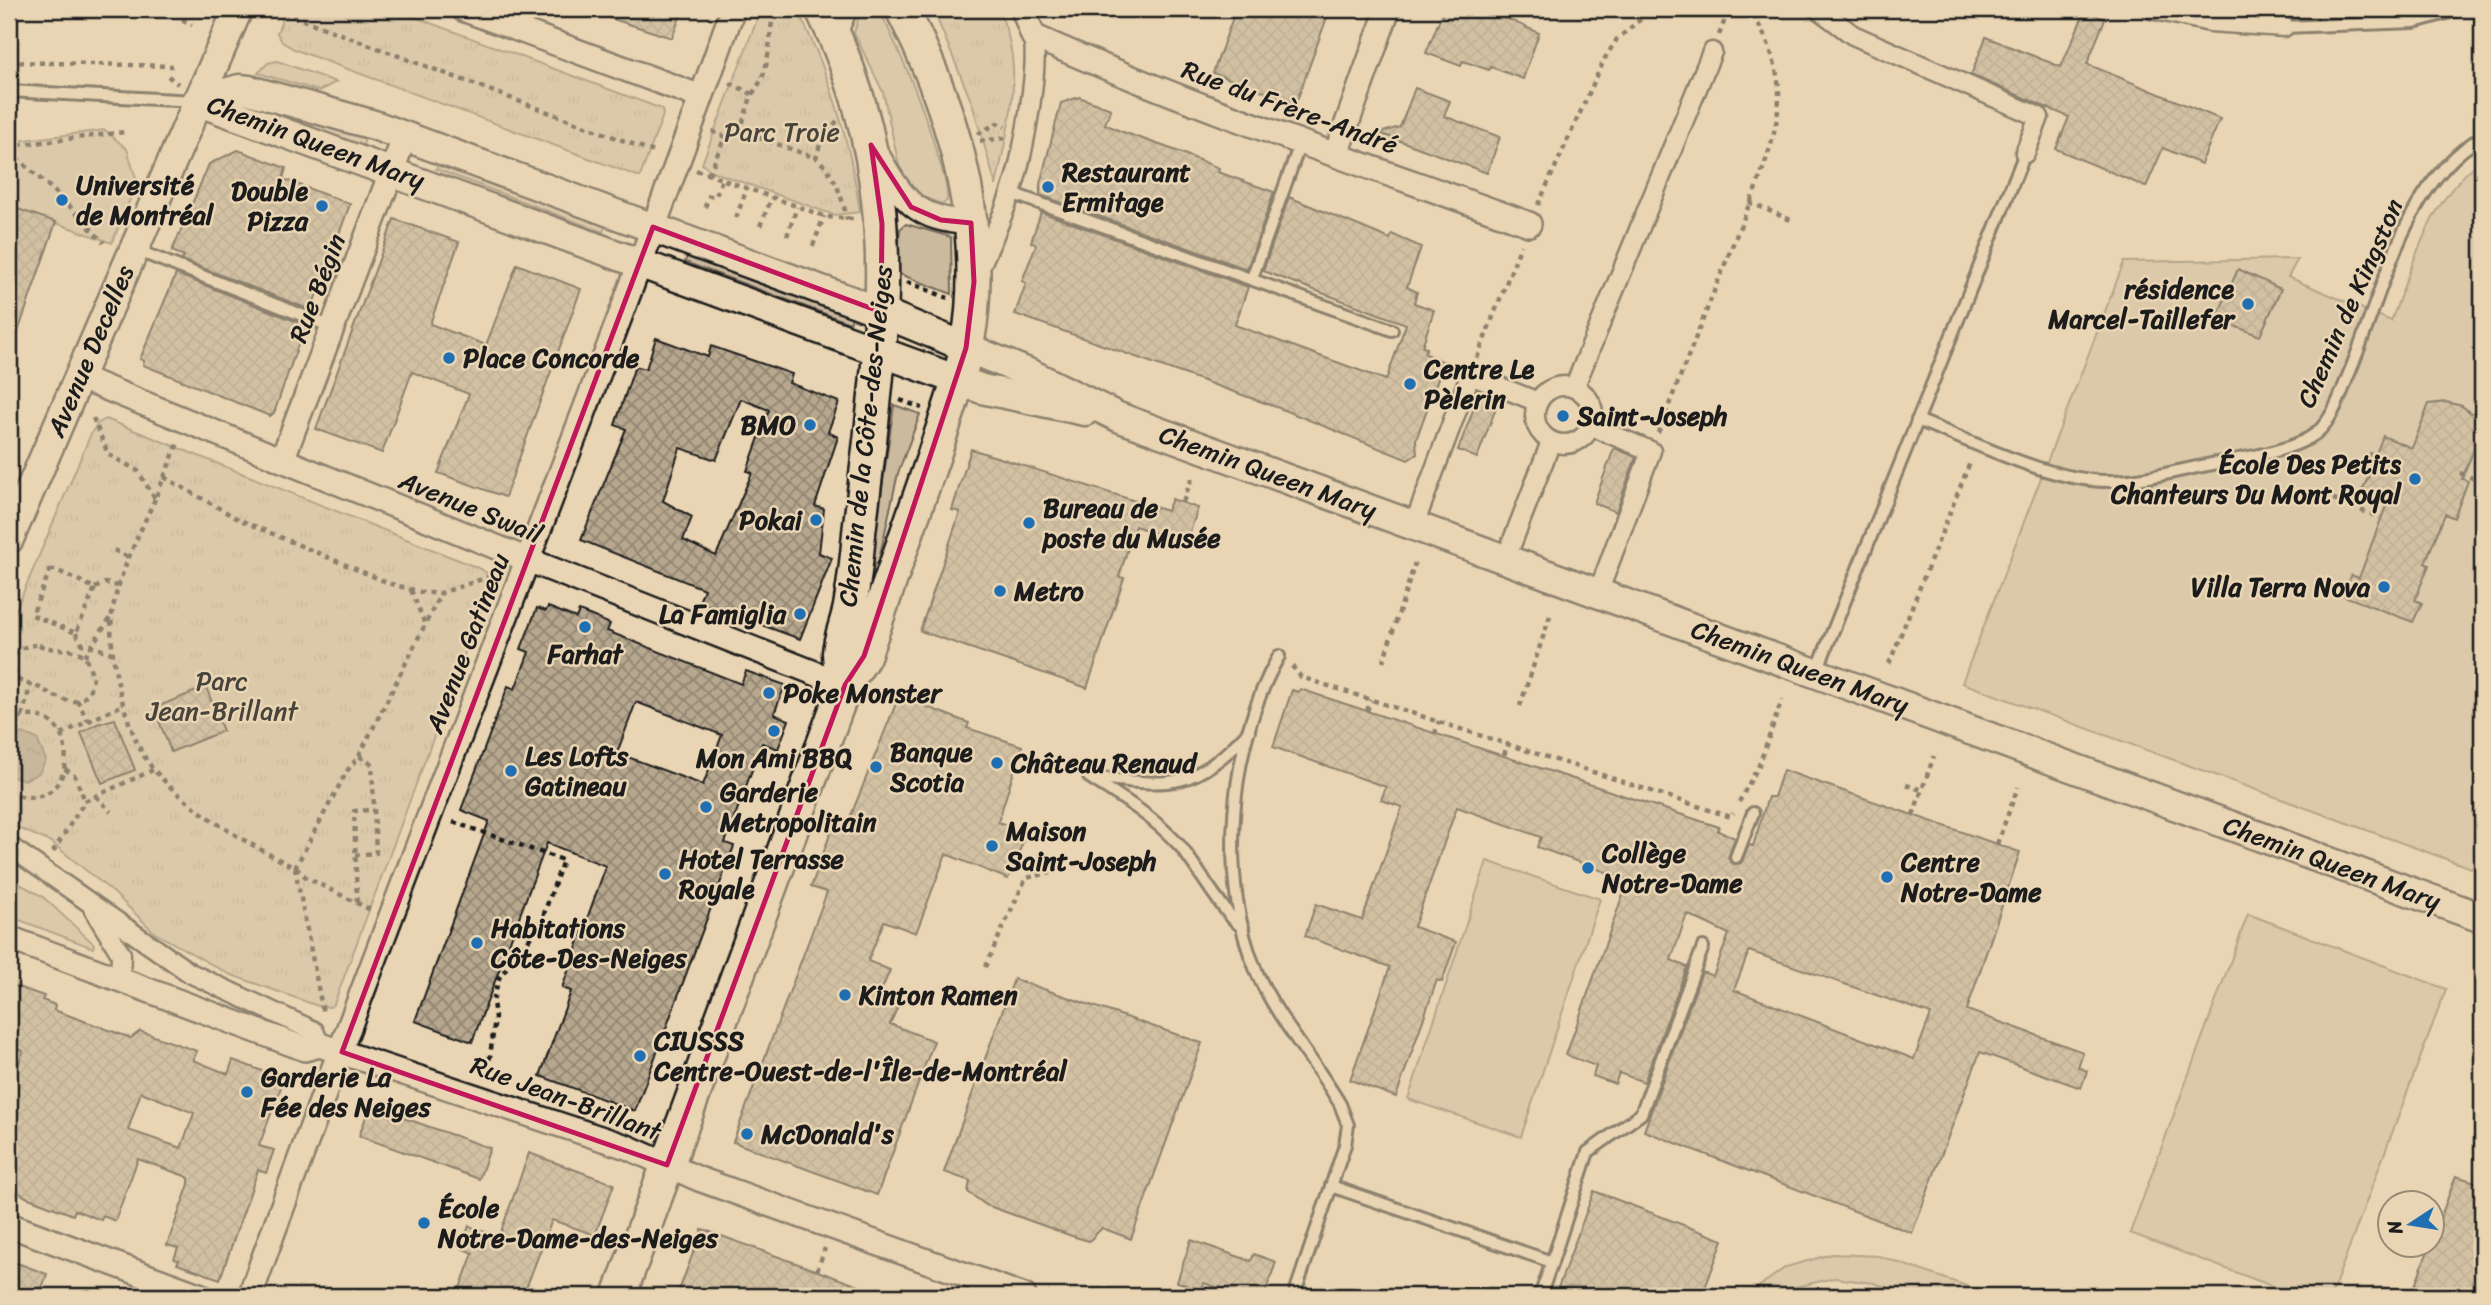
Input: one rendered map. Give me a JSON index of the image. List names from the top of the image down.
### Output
{
  "streets": {
    "main road": ["Chemin de la Côte-des-Neiges"],
    "street": [
      "Rue du Frère-André",
      "Chemin Queen Mary",
      "Rue Bégin",
      "Avenue Decelles",
      "Avenue Swail",
      "Avenue Gatineau",
      "Rue Jean-Brillant"
    ],
    "lane": ["Chemin de Kingston"]
  },
  "crossings": [
    ["Rue du Frère-André", "Chemin de la Côte-des-Neiges"],
    ["Chemin Queen Mary", "Rue Bégin"],
    ["Chemin Queen Mary", "Avenue Decelles"],
    ["Chemin Queen Mary", "Chemin de la Côte-des-Neiges"],
    ["Chemin Queen Mary", "Avenue Gatineau"],
    ["Rue Bégin", "Avenue Swail"],
    ["Avenue Decelles", "Avenue Swail"],
    ["Chemin de la Côte-des-Neiges", "Avenue Swail"],
    ["Chemin de la Côte-des-Neiges", "Rue Jean-Brillant"],
    ["Avenue Swail", "Avenue Gatineau"],
    ["Avenue Gatineau", "Rue Jean-Brillant"]
  ],
  "parks": ["Parc Troie", "Parc Jean-Brillant"],
  "places": [
    "Restaurant Ermitage",
    "Université de Montréal",
    "Double Pizza",
    "résidence Marcel-Taillefer",
    "Place Concorde",
    "Centre Le Pèlerin",
    "Saint-Joseph",
    "BMO",
    "École Des Petits Chanteurs Du Mont Royal",
    "Pokai",
    "Bureau de poste du Musée",
    "Villa Terra Nova",
    "Metro",
    "La Famiglia",
    "Farhat",
    "Poke Monster",
    "Mon Ami BBQ",
    "Château Renaud",
    "Banque Scotia",
    "Les Lofts Gatineau",
    "Garderie Metropolitain",
    "Maison Saint-Joseph",
    "Collège Notre-Dame",
    "Hotel Terrasse Royale",
    "Centre Notre-Dame",
    "Habitations Côte-Des-Neiges",
    "Kinton Ramen",
    "CIUSSS Centre-Ouest-de-l'Île-de-Montréal",
    "Garderie La Fée des Neiges",
    "McDonald's",
    "École Notre-Dame-des-Neiges"
  ],
  "north": "left"
}
